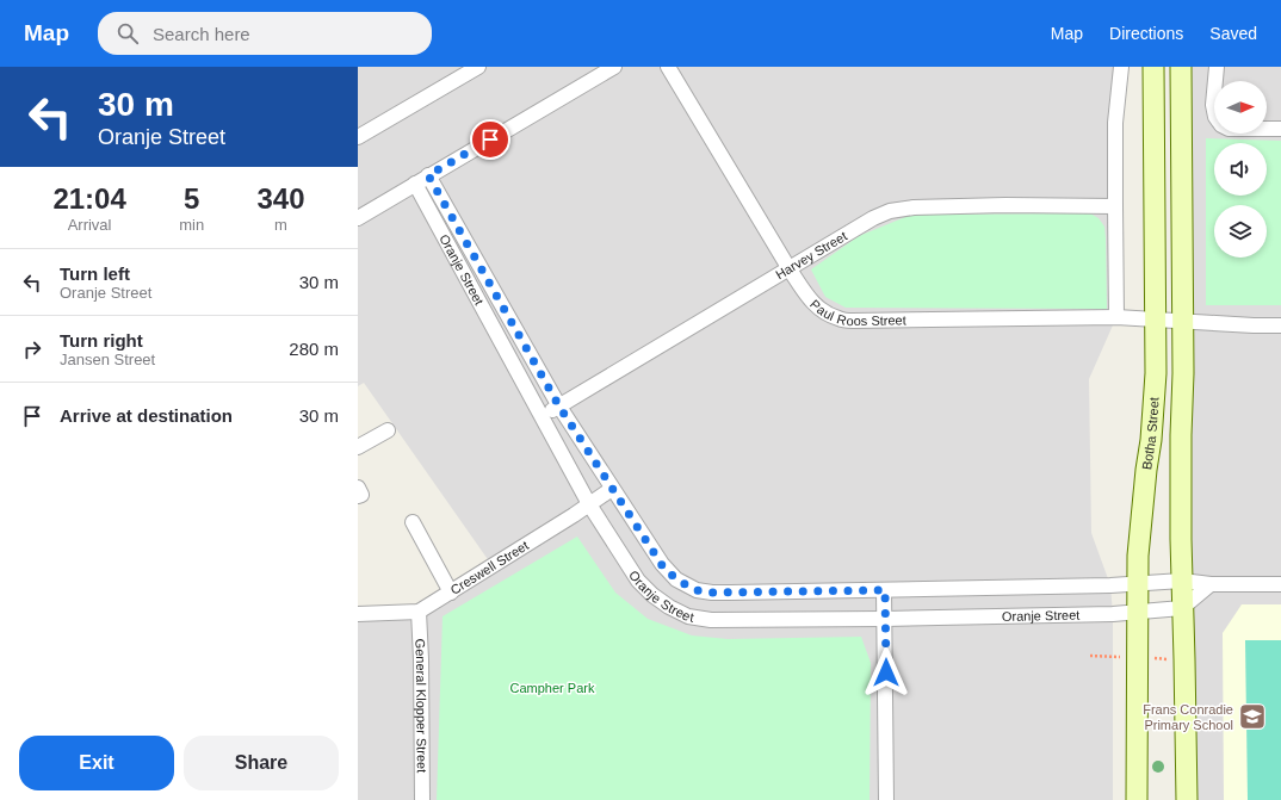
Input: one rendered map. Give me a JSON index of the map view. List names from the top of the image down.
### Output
{
  "streets": {
    "main road": ["Botha Street"],
    "street": [
      "Harvey Street",
      "Oranje Street",
      "Paul Roos Street",
      "Creswell Street",
      "General Klopper Street"
    ]
  },
  "crossings": [
    ["Harvey Street", "Oranje Street"],
    ["Harvey Street", "Paul Roos Street"],
    ["Oranje Street", "Botha Street"],
    ["Oranje Street", "Creswell Street"],
    ["Paul Roos Street", "Botha Street"],
    ["Creswell Street", "General Klopper Street"]
  ],
  "parks": ["Campher Park"],
  "places": {
    "school or university": ["Frans Conradie Primary School"]
  },
  "north": "right",
  "page": {
    "header": "Map",
    "search": "Search here",
    "nav": ["Map", "Directions", "Saved"],
    "turn": ["30 m", "Oranje Street"],
    "eta": [
      "21:04",
      "Arrival",
      "5",
      "min",
      "340",
      "m"
    ],
    "list": [
      {
        "name": "Turn left",
        "note": "Oranje Street",
        "value": "30 m"
      },
      {
        "name": "Turn right",
        "note": "Jansen Street",
        "value": "280 m"
      },
      {
        "name": "Arrive at destination",
        "value": "30 m"
      }
    ],
    "buttons": ["Exit", "Share"]
  }
}
